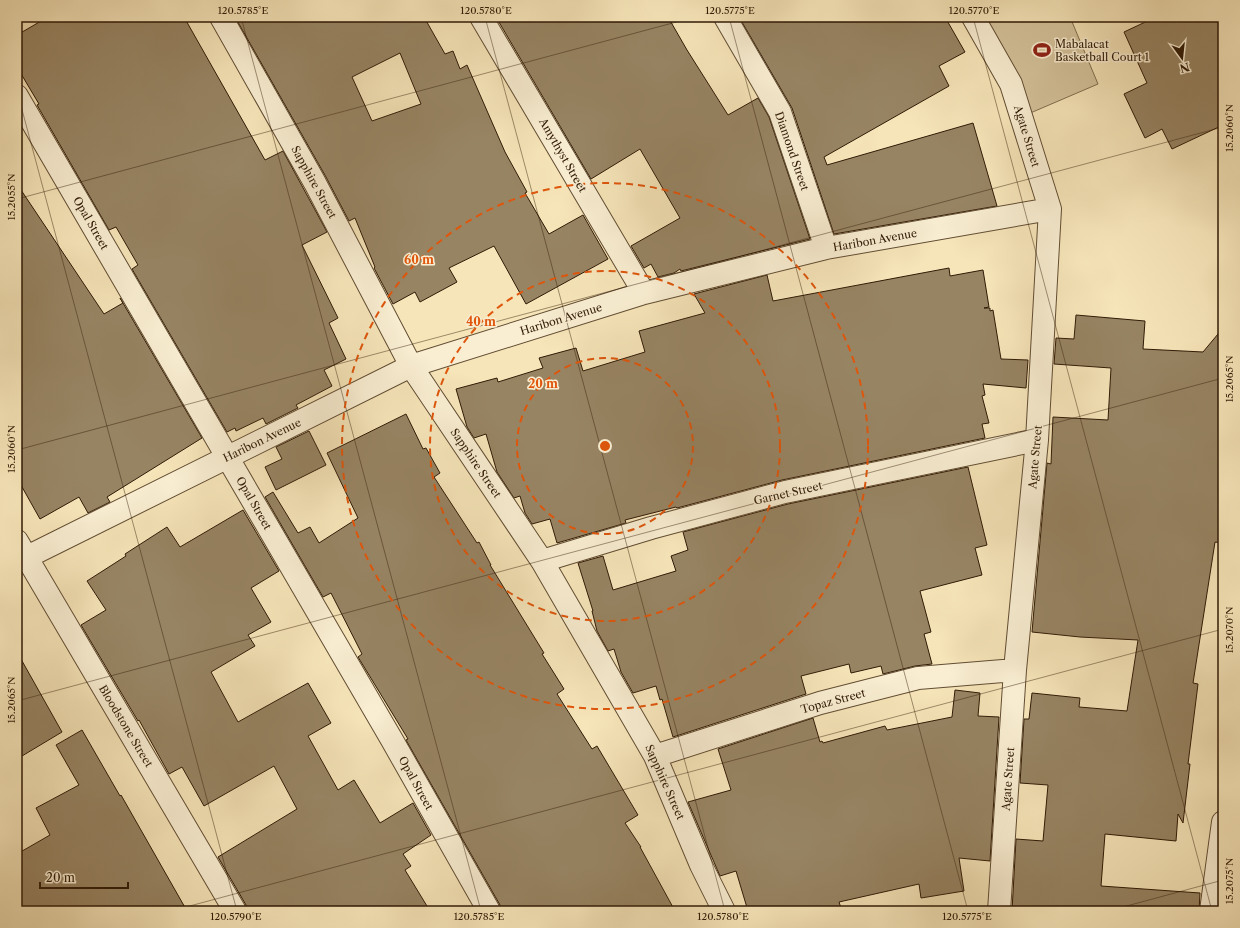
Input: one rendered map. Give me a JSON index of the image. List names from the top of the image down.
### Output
{
  "streets": {
    "street": [
      "Agate Street",
      "Diamond Street",
      "Amythyst Street",
      "Sapphire Street",
      "Opal Street",
      "Haribon Avenue",
      "Garnet Street",
      "Topaz Street",
      "Bloodstone Street"
    ]
  },
  "crossings": [
    ["Agate Street", "Haribon Avenue"],
    ["Agate Street", "Garnet Street"],
    ["Agate Street", "Topaz Street"],
    ["Diamond Street", "Haribon Avenue"],
    ["Amythyst Street", "Haribon Avenue"],
    ["Sapphire Street", "Haribon Avenue"],
    ["Sapphire Street", "Garnet Street"],
    ["Sapphire Street", "Topaz Street"],
    ["Opal Street", "Haribon Avenue"],
    ["Haribon Avenue", "Bloodstone Street"]
  ],
  "places": {
    "sports": ["Mabalacat Basketball Court 1"]
  },
  "scale_bar": "20 m",
  "north": "bottom",
  "coordinates": [
    "120.5785°E",
    "120.5780°E",
    "120.5775°E",
    "120.5770°E",
    "15.2060°N",
    "15.2055°N",
    "15.2065°N",
    "15.2070°N",
    "15.2075°N",
    "120.5790°E"
  ],
  "rings": ["60 m", "40 m", "20 m"]
}
